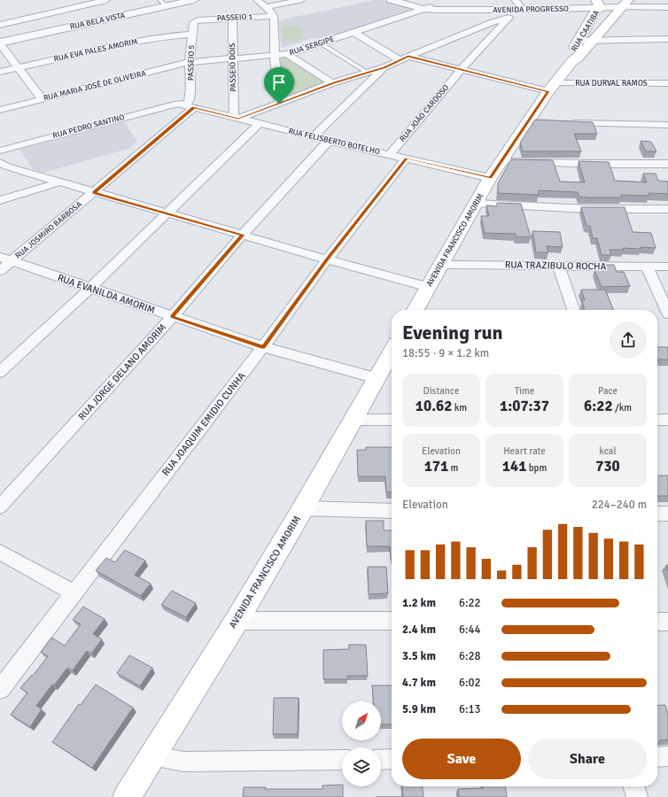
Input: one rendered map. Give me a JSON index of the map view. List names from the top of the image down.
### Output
{
  "streets": {
    "main road": ["RUA CAATIBA", "AVENIDA FRANCISCO AMORIM"],
    "street": [
      "AVENIDA PROGRESSO",
      "PASSEIO 1",
      "RUA BELA VISTA",
      "RUA SERGIPE",
      "RUA EVA PALES AMORIM",
      "PASSEIO 5",
      "PASSEIO DOIS",
      "RUA DURVAL RAMOS",
      "RUA MARIA JOSÉ DE OLIVEIRA",
      "RUA JOÃO CARDOSO",
      "RUA PEDRO SANTINO",
      "RUA FELISBERTO BOTELHO",
      "RUA JOSMIRO BARBOSA",
      "RUA TRAZIBULO ROCHA",
      "RUA EVANILDA AMORIM",
      "RUA JORGE DELANO AMORIM",
      "RUA JOAQUIM EMIDIO CUNHA"
    ]
  },
  "crossings": [
    ["AVENIDA PROGRESSO", "RUA CAATIBA"],
    ["AVENIDA PROGRESSO", "RUA SERGIPE"],
    ["AVENIDA PROGRESSO", "RUA JOÃO CARDOSO"],
    ["AVENIDA PROGRESSO", "AVENIDA FRANCISCO AMORIM"],
    ["PASSEIO 1", "PASSEIO 5"],
    ["PASSEIO 1", "PASSEIO DOIS"],
    ["RUA CAATIBA", "AVENIDA FRANCISCO AMORIM"],
    ["RUA SERGIPE", "PASSEIO 5"],
    ["RUA SERGIPE", "PASSEIO DOIS"],
    ["RUA SERGIPE", "RUA MARIA JOSÉ DE OLIVEIRA"],
    ["RUA EVA PALES AMORIM", "PASSEIO 5"],
    ["PASSEIO 5", "RUA MARIA JOSÉ DE OLIVEIRA"],
    ["PASSEIO 5", "RUA PEDRO SANTINO"],
    ["PASSEIO 5", "RUA FELISBERTO BOTELHO"],
    ["PASSEIO 5", "RUA JOSMIRO BARBOSA"],
    ["PASSEIO DOIS", "RUA FELISBERTO BOTELHO"],
    ["RUA DURVAL RAMOS", "AVENIDA FRANCISCO AMORIM"],
    ["RUA JOÃO CARDOSO", "RUA FELISBERTO BOTELHO"],
    ["RUA PEDRO SANTINO", "RUA FELISBERTO BOTELHO"],
    ["RUA PEDRO SANTINO", "RUA JOSMIRO BARBOSA"],
    ["RUA FELISBERTO BOTELHO", "RUA JOSMIRO BARBOSA"],
    ["RUA FELISBERTO BOTELHO", "AVENIDA FRANCISCO AMORIM"],
    ["RUA FELISBERTO BOTELHO", "RUA JORGE DELANO AMORIM"],
    ["RUA FELISBERTO BOTELHO", "RUA JOAQUIM EMIDIO CUNHA"],
    ["RUA JOSMIRO BARBOSA", "RUA EVANILDA AMORIM"],
    ["AVENIDA FRANCISCO AMORIM", "RUA TRAZIBULO ROCHA"],
    ["AVENIDA FRANCISCO AMORIM", "RUA EVANILDA AMORIM"],
    ["RUA EVANILDA AMORIM", "RUA JORGE DELANO AMORIM"],
    ["RUA EVANILDA AMORIM", "RUA JOAQUIM EMIDIO CUNHA"]
  ],
  "north": "top right",
  "page": {
    "heading": ["Evening run", "18:55 · 9 × 1.2 km"],
    "stats": [
      ["Distance", "10.62 km"],
      ["Time", "1:07:37"],
      ["Pace", "6:22 /km"],
      ["Elevation", "171 m"],
      ["Heart rate", "141 bpm"],
      ["kcal", "730"]
    ],
    "chart": ["Elevation", "224–240 m"],
    "list": [
      {
        "name": "1.2 km",
        "note": "6:22"
      },
      {
        "name": "2.4 km",
        "note": "6:44"
      },
      {
        "name": "3.5 km",
        "note": "6:28"
      },
      {
        "name": "4.7 km",
        "note": "6:02"
      },
      {
        "name": "5.9 km",
        "note": "6:13"
      }
    ],
    "buttons": ["Save", "Share"]
  }
}
